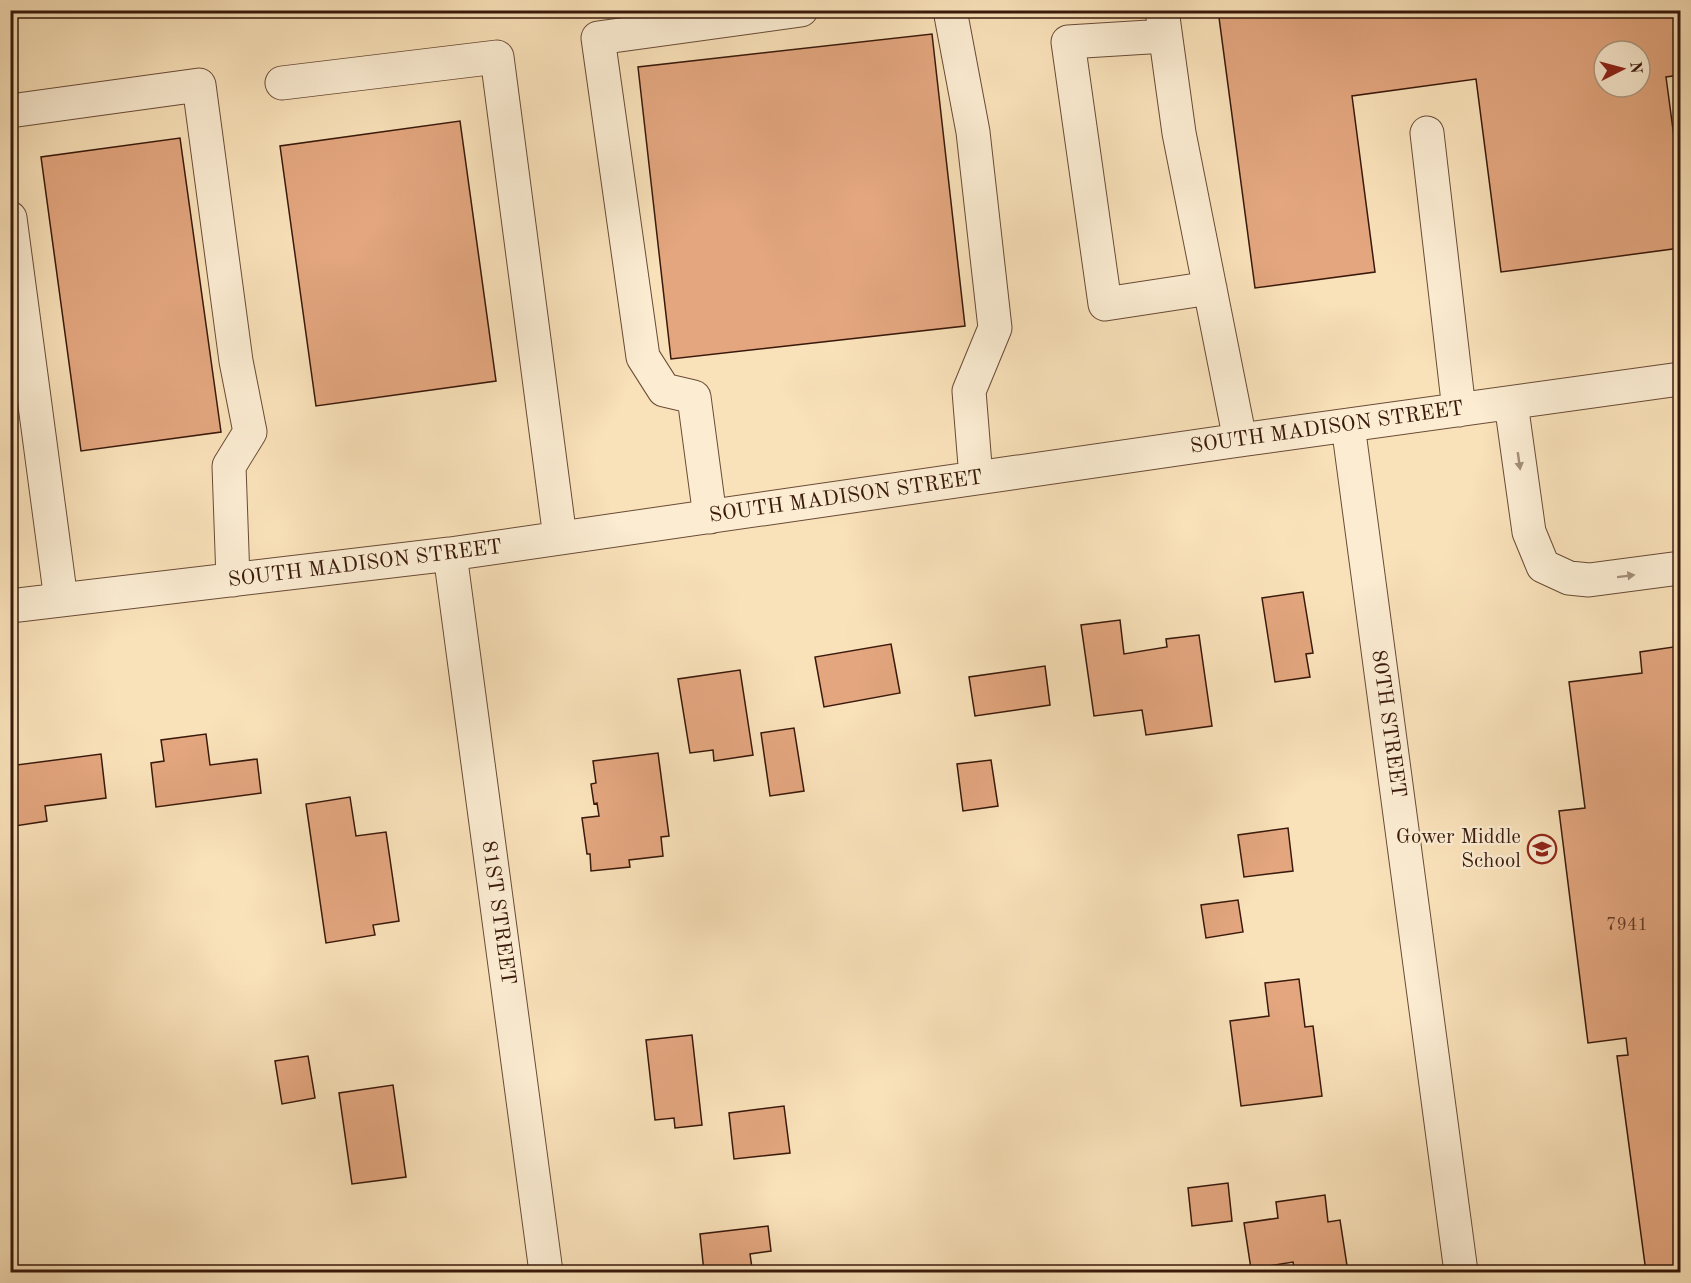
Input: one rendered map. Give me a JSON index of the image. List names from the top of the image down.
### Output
{
  "streets": {
    "street": ["SOUTH MADISON STREET", "80TH STREET", "81ST STREET"]
  },
  "crossings": [
    ["SOUTH MADISON STREET", "80TH STREET"],
    ["SOUTH MADISON STREET", "81ST STREET"]
  ],
  "places": {
    "school or university": ["Gower Middle School"]
  },
  "house_numbers": ["7941"],
  "north": "right"
}
